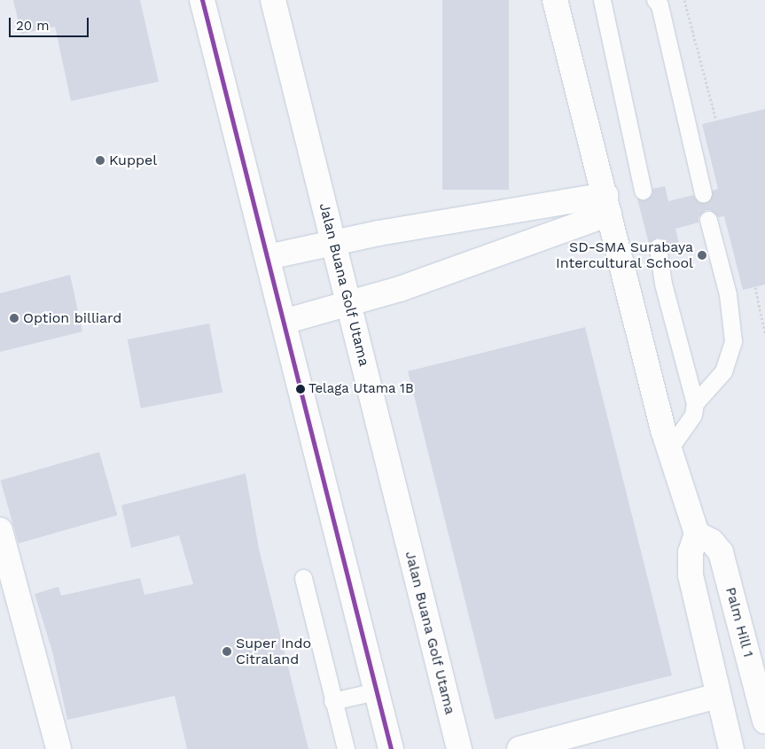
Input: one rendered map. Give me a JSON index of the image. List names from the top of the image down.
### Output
{
  "streets": {
    "street": ["Jalan Buana Golf Utama", "Palm Hill 1"]
  },
  "places": [
    "Kuppel",
    "SD-SMA Surabaya Intercultural School",
    "Option billiard",
    "Telaga Utama 1B",
    "Super Indo Citraland"
  ],
  "scale_bar": "20 m"
}
